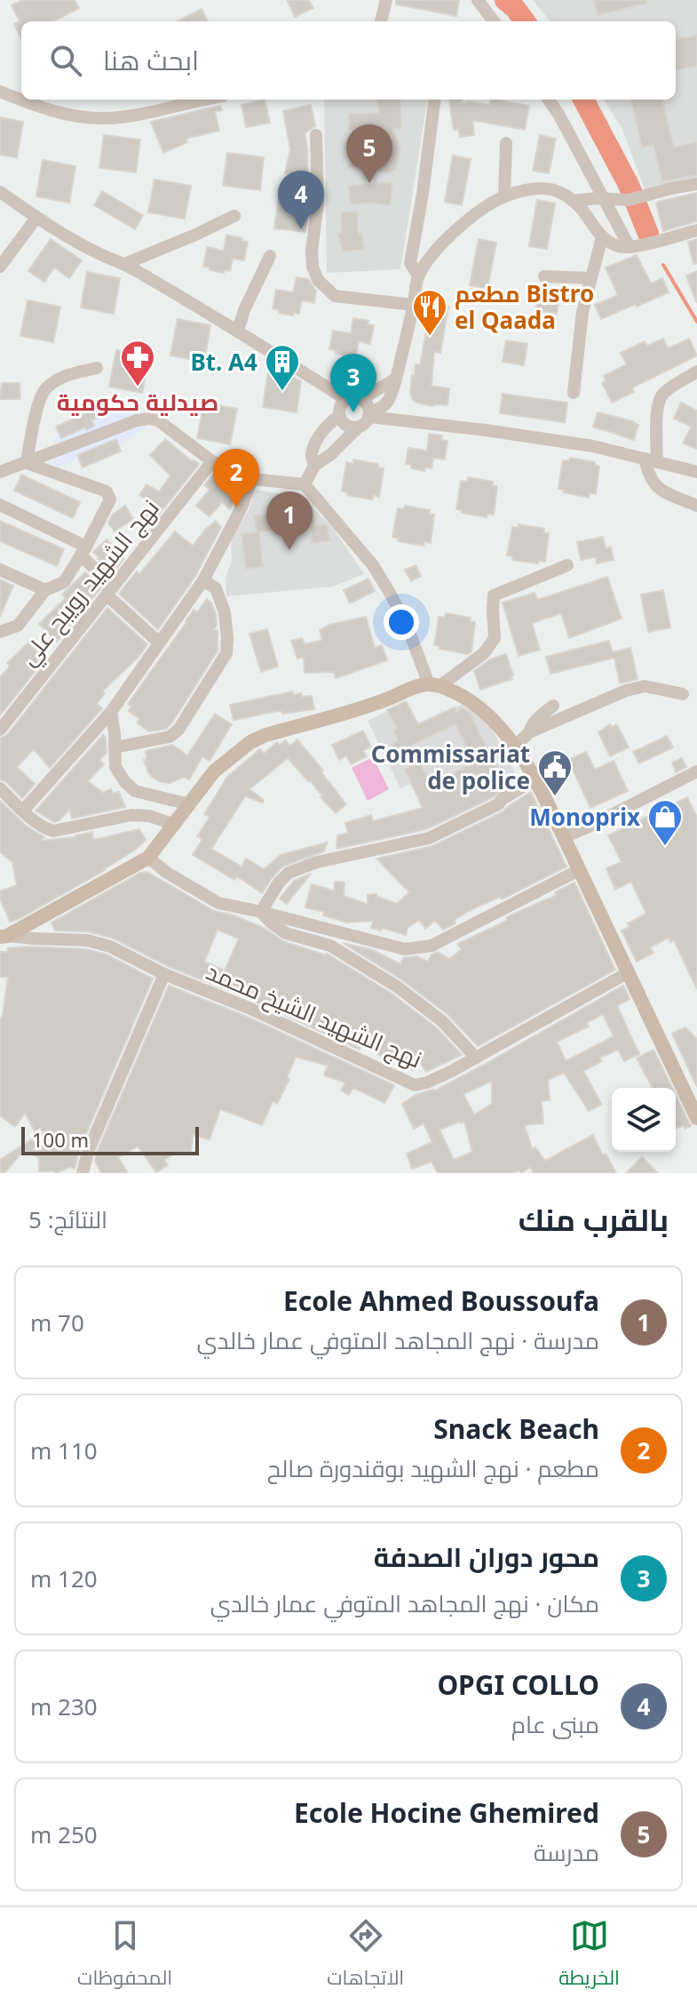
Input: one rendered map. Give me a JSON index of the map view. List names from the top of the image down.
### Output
{
  "streets": {
    "street": ["نهج الشهيد رويبح علي", "نهج الشهيد الشيخ محمد"]
  },
  "places": {
    "restaurant": ["مطعم Bistro el Qaada"],
    "pharmacy": ["صيدلية حكومية"],
    "building": ["Bt. A4"],
    "public building": ["Commissariat de police"],
    "shop": ["Monoprix"]
  },
  "scale_bar": "100 m",
  "page": {
    "search": "ابحث هنا",
    "pins": [
      "5",
      "4",
      "3",
      "2",
      "1"
    ],
    "scale": "100 m",
    "heading": ["بالقرب منك", "النتائج: 5"],
    "list": [
      {
        "mark": "1",
        "name": "Ecole Ahmed Boussoufa",
        "note": "مدرسة · نهج المجاهد المتوفي عمار خالدي",
        "value": "70 m"
      },
      {
        "mark": "2",
        "name": "Snack Beach",
        "note": "مطعم · نهج الشهيد بوقندورة صالح",
        "value": "110 m"
      },
      {
        "mark": "3",
        "name": "محور دوران الصدفة",
        "note": "مكان · نهج المجاهد المتوفي عمار خالدي",
        "value": "120 m"
      },
      {
        "mark": "4",
        "name": "OPGI COLLO",
        "note": "مبنى عام",
        "value": "230 m"
      },
      {
        "mark": "5",
        "name": "Ecole Hocine Ghemired",
        "note": "مدرسة",
        "value": "250 m"
      }
    ],
    "nav": ["الخريطة", "الاتجاهات", "المحفوظات"]
  }
}
